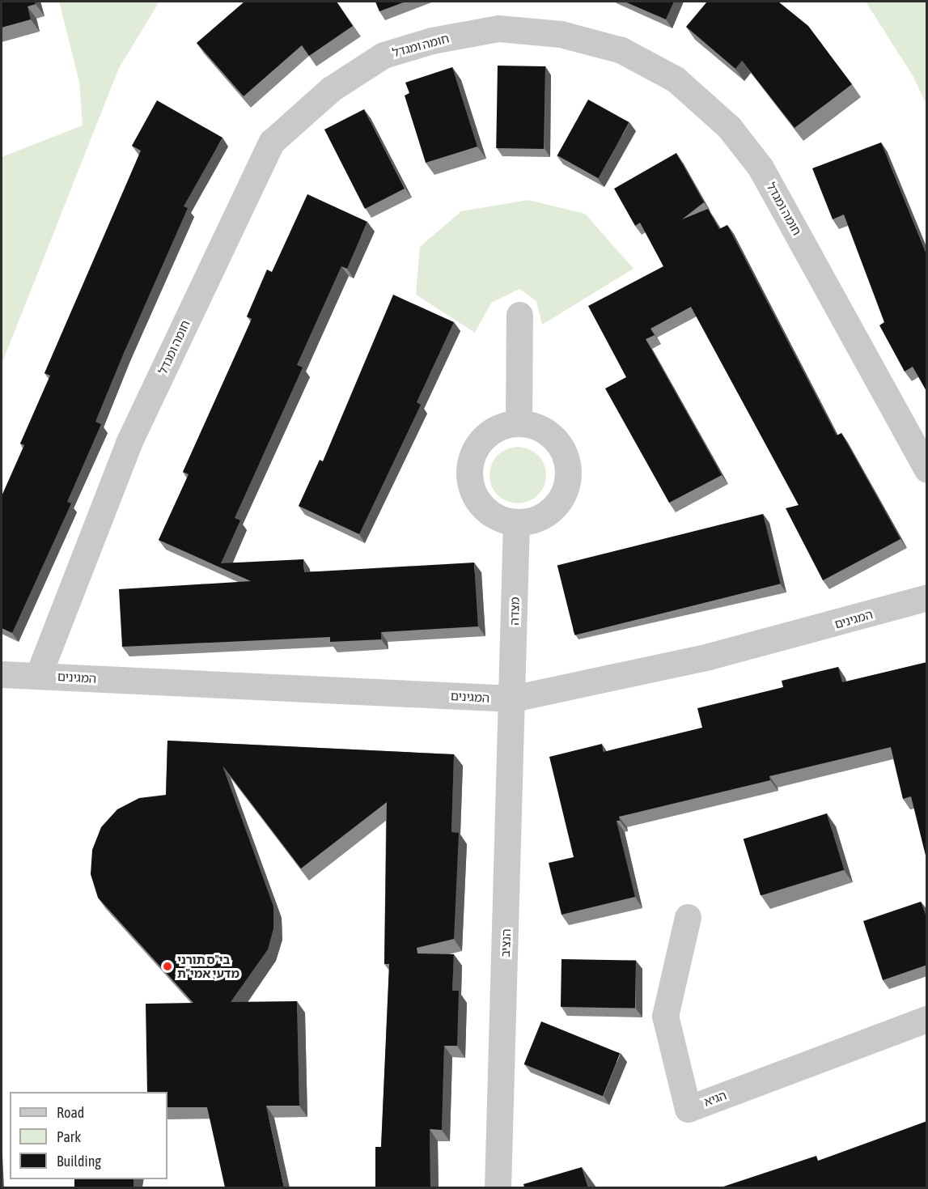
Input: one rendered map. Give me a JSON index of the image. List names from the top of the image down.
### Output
{
  "streets": {
    "street": [
      "חומה ומגדל",
      "מצדה",
      "המגינים",
      "הנציב",
      "הגיא"
    ]
  },
  "crossings": [
    ["חומה ומגדל", "המגינים"],
    ["מצדה", "המגינים"],
    ["מצדה", "הנציב"],
    ["המגינים", "הנציב"]
  ],
  "places": ["בי\"ס תורני מדעי אמי\"ת"],
  "legend": ["Road", "Park", "Building"]
}
